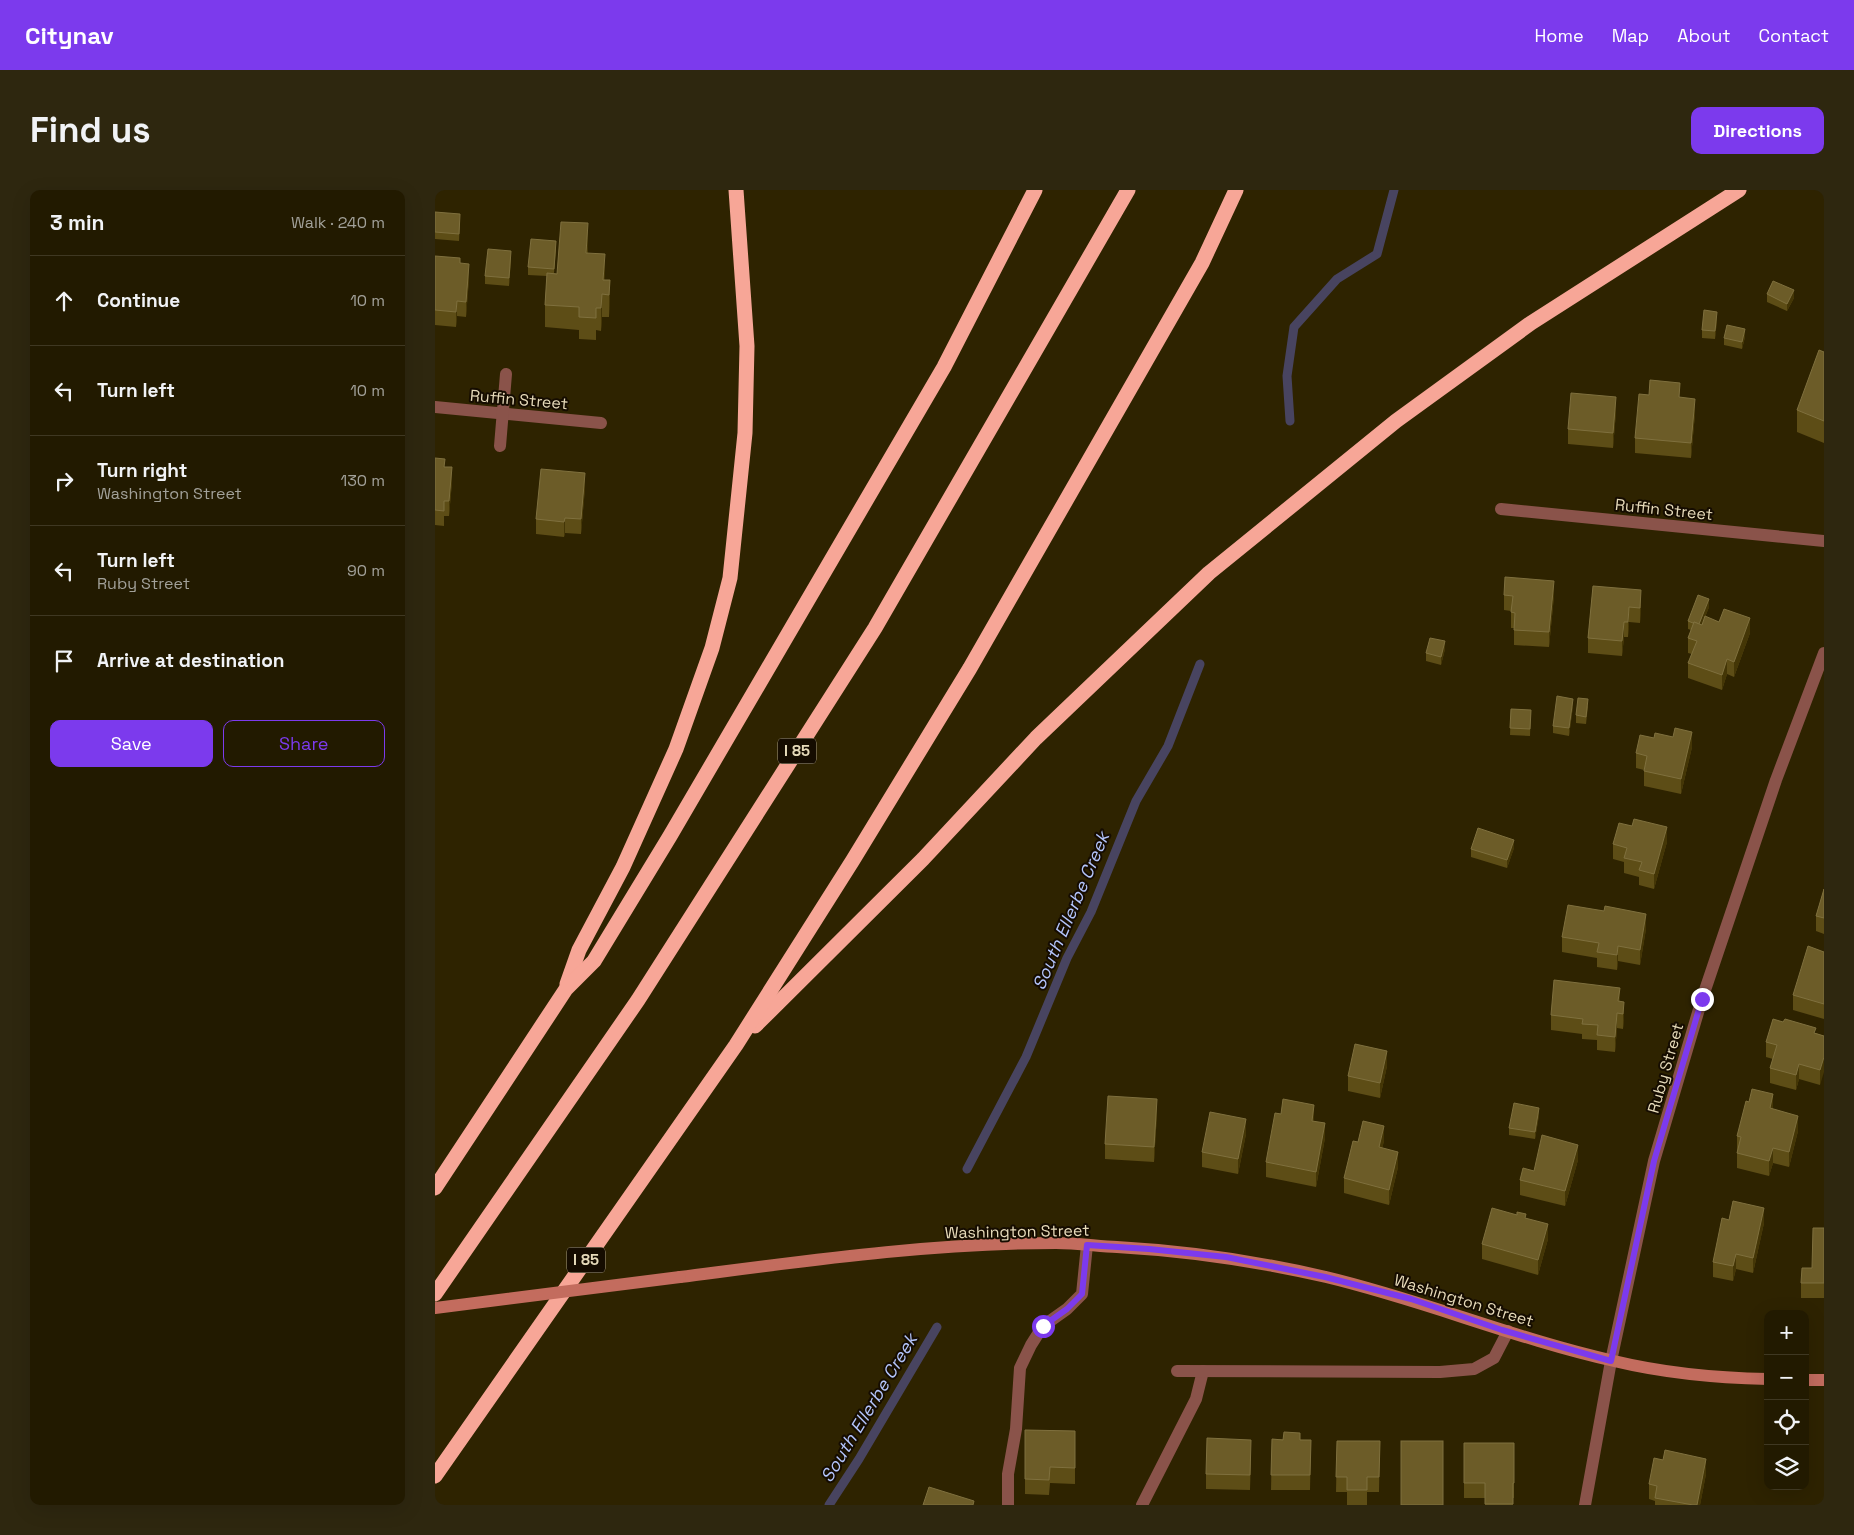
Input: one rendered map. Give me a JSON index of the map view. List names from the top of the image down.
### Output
{
  "streets": {
    "highway": ["I 85"],
    "street": ["Ruffin Street", "Ruby Street", "Washington Street"]
  },
  "crossings": [
    ["Ruby Street", "Washington Street"]
  ],
  "water": ["South Ellerbe Creek"],
  "page": {
    "header": "Citynav",
    "nav": [
      "Home",
      "Map",
      "About",
      "Contact"
    ],
    "buttons": [
      "Directions",
      ["Save", "Share"]
    ],
    "title": "Find us",
    "heading": ["3 min", "Walk · 240 m"],
    "list": [
      ["Continue", "10 m"],
      ["Turn left", "10 m"],
      ["Turn right", "Washington Street", "130 m"],
      ["Turn left", "Ruby Street", "90 m"],
      "Arrive at destination"
    ],
    "map_buttons": ["+", "−"]
  }
}
